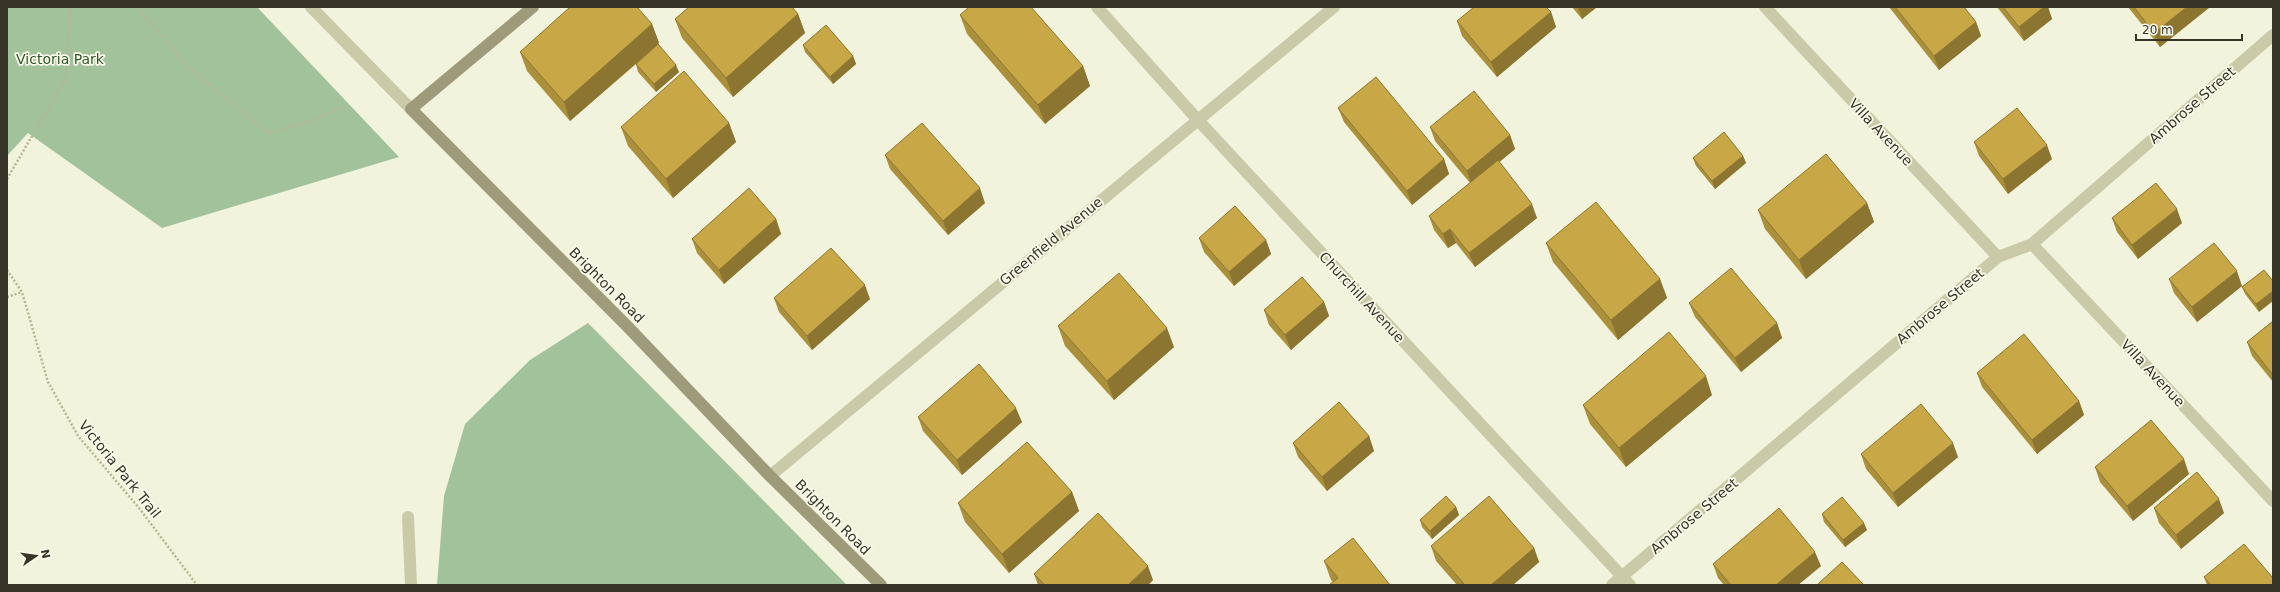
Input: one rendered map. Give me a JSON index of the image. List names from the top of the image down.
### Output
{
  "streets": {
    "main road": ["Brighton Road"],
    "street": [
      "Ambrose Street",
      "Villa Avenue",
      "Greenfield Avenue",
      "Churchill Avenue"
    ],
    "path": ["Victoria Park Trail"]
  },
  "crossings": [
    ["Ambrose Street", "Villa Avenue"],
    ["Ambrose Street", "Churchill Avenue"],
    ["Greenfield Avenue", "Brighton Road"],
    ["Greenfield Avenue", "Churchill Avenue"]
  ],
  "parks": ["Victoria Park"],
  "scale_bar": "20 m",
  "north": "right"
}
